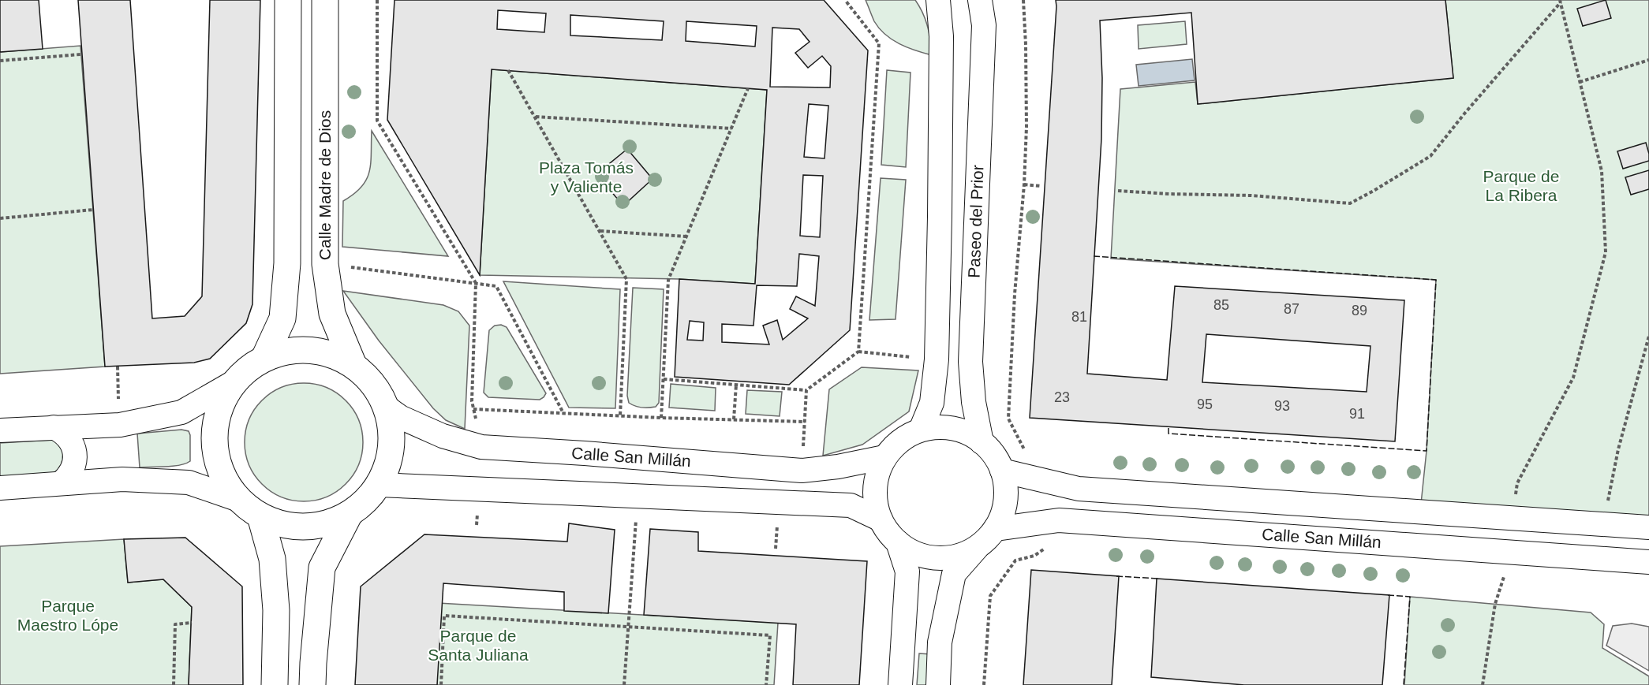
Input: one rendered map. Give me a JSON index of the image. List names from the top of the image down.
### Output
{
  "streets": {
    "main road": ["Calle Madre de Dios"],
    "street": ["Paseo del Prior", "Calle San Millán"]
  },
  "crossings": [
    ["Paseo del Prior", "Calle San Millán"]
  ],
  "parks": [
    "Plaza Tomás y Valiente",
    "Parque de La Ribera",
    "Parque Maestro Lópe",
    "Parque de Santa Juliana"
  ],
  "house_numbers": [
    "85",
    "87",
    "89",
    "81",
    "23",
    "95",
    "93",
    "91"
  ]
}
